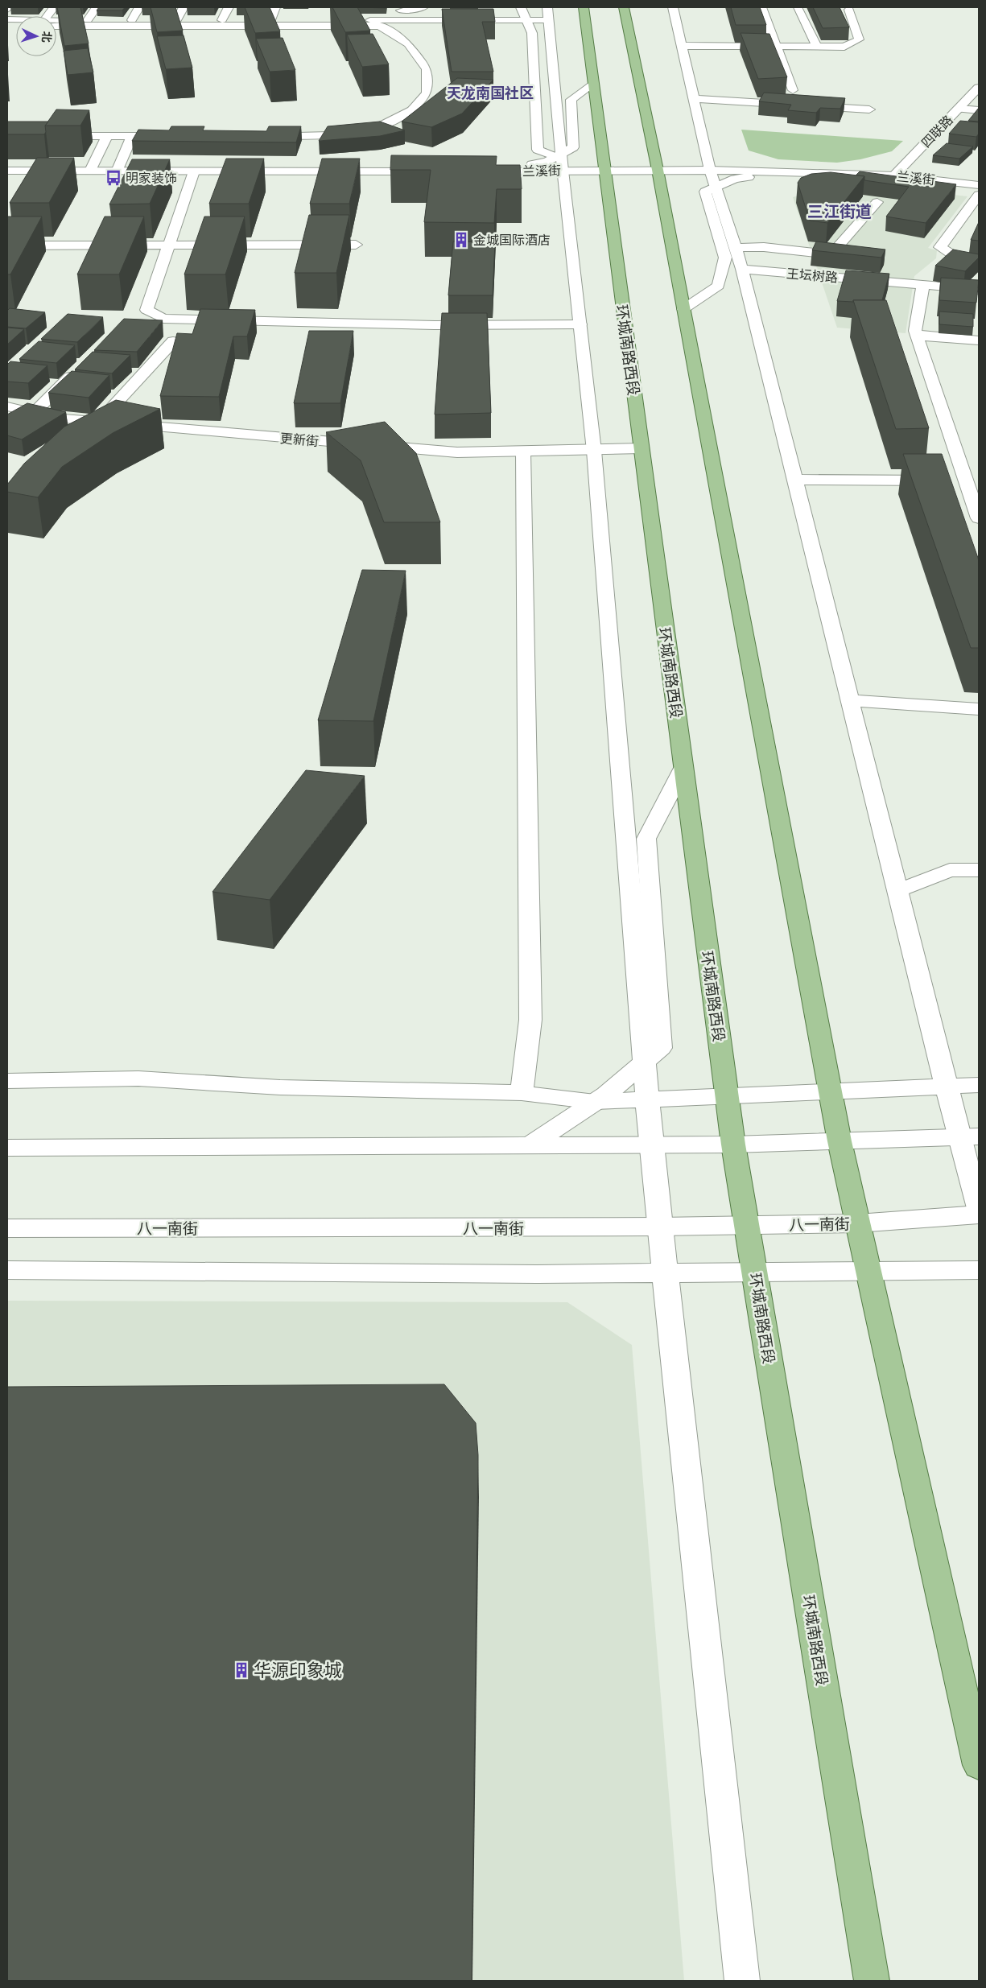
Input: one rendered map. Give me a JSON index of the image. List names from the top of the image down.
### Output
{
  "streets": {
    "main road": ["环城南路西段"],
    "street": [
      "四联路",
      "兰溪街",
      "王坛树路",
      "更新街",
      "八一南街"
    ]
  },
  "crossings": [
    ["四联路", "兰溪街"],
    ["兰溪街", "环城南路西段"],
    ["环城南路西段", "更新街"],
    ["环城南路西段", "八一南街"]
  ],
  "districts": ["天龙南国社区", "三江街道"],
  "places": {
    "bus stop": ["明家装饰"],
    "building": ["金城国际酒店", "华源印象城"]
  },
  "north": "right"
}
